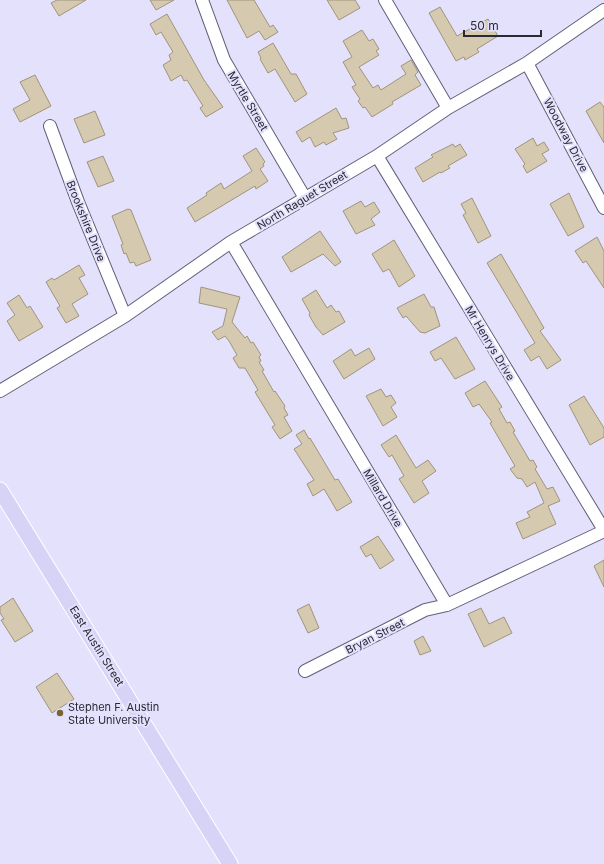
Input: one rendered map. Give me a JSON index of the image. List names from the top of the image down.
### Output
{
  "streets": {
    "main road": ["East Austin Street"],
    "street": [
      "Myrtle Street",
      "Woodway Drive",
      "North Raguet Street",
      "Brookshire Drive",
      "Mr Henrys Drive",
      "Millard Drive",
      "Bryan Street"
    ]
  },
  "crossings": [
    ["Myrtle Street", "North Raguet Street"],
    ["Woodway Drive", "North Raguet Street"],
    ["North Raguet Street", "Brookshire Drive"],
    ["North Raguet Street", "Mr Henrys Drive"],
    ["North Raguet Street", "Millard Drive"],
    ["Millard Drive", "Bryan Street"]
  ],
  "places": ["Stephen F. Austin State University"],
  "scale_bar": "50 m"
}
